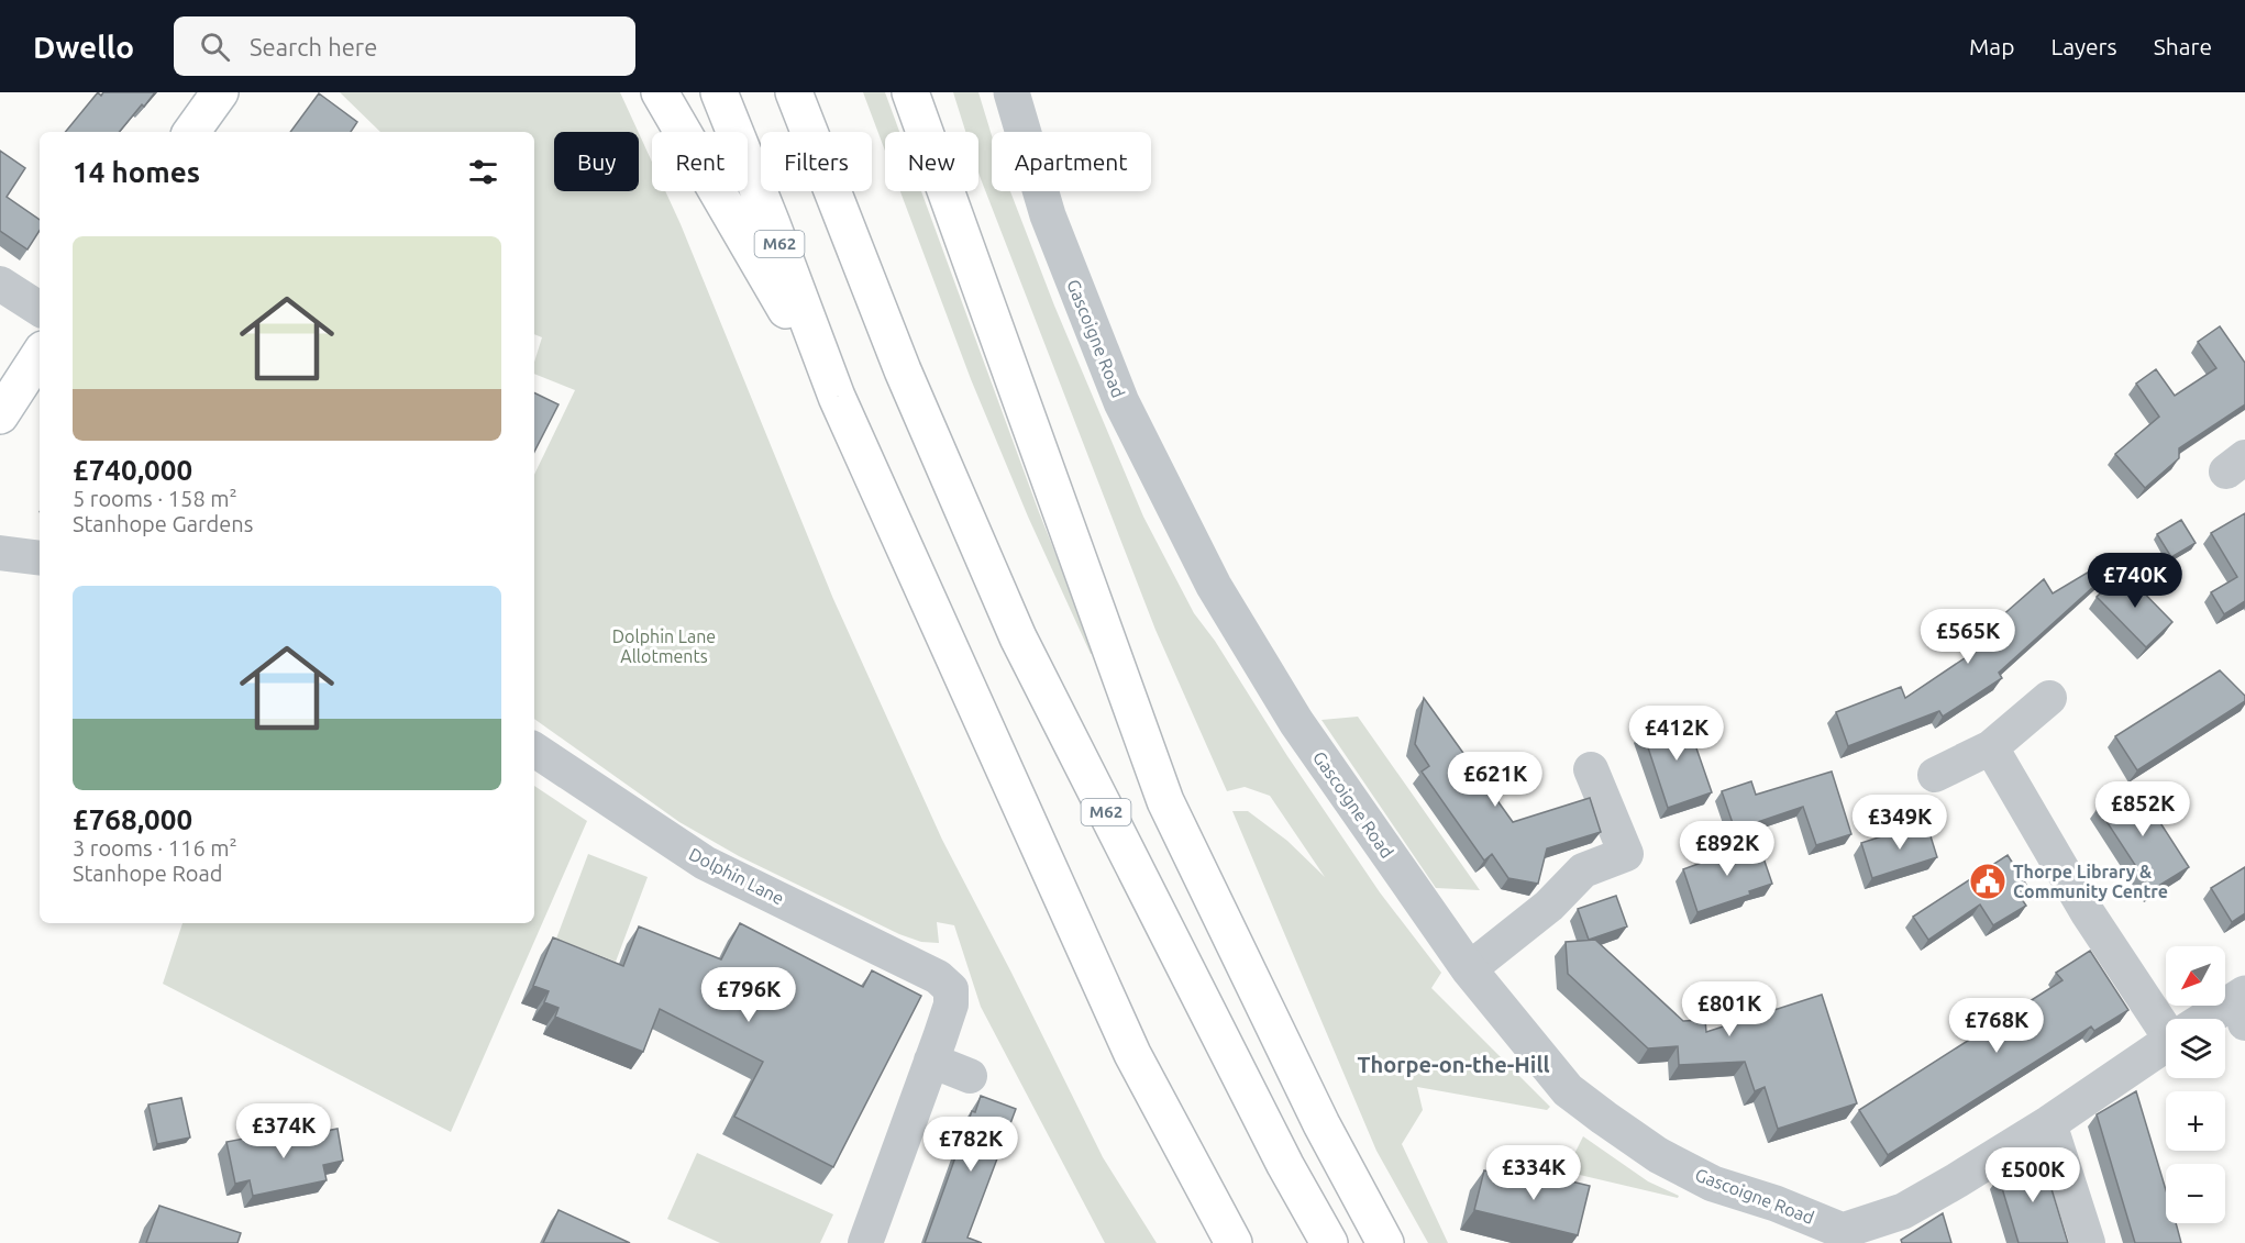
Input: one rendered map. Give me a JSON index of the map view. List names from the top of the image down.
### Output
{
  "streets": {
    "main road": ["M62"],
    "street": ["Gascoigne Road", "Dolphin Lane"]
  },
  "districts": ["Thorpe-on-the-Hill"],
  "parks": ["Dolphin Lane Allotments"],
  "places": {
    "public building": ["Thorpe Library & Community Centre"]
  },
  "north": "bottom left",
  "page": {
    "header": "Dwello",
    "search": "Search here",
    "nav": ["Map", "Layers", "Share"],
    "chip": [
      "Buy",
      "Rent",
      "Filters",
      "New",
      "Apartment"
    ],
    "heading": "14 homes",
    "list": [
      {
        "name": "£740,000",
        "note": "5 rooms · 158 m² · Stanhope Gardens"
      },
      {
        "name": "£768,000",
        "note": "3 rooms · 116 m² · Stanhope Road"
      }
    ],
    "price": [
      "£740K",
      "£565K",
      "£412K",
      "£621K",
      "£852K",
      "£349K",
      "£892K",
      "£796K",
      "£801K",
      "£768K",
      "£374K",
      "£782K",
      "£334K",
      "£500K"
    ],
    "map_buttons": ["+", "−"]
  }
}
